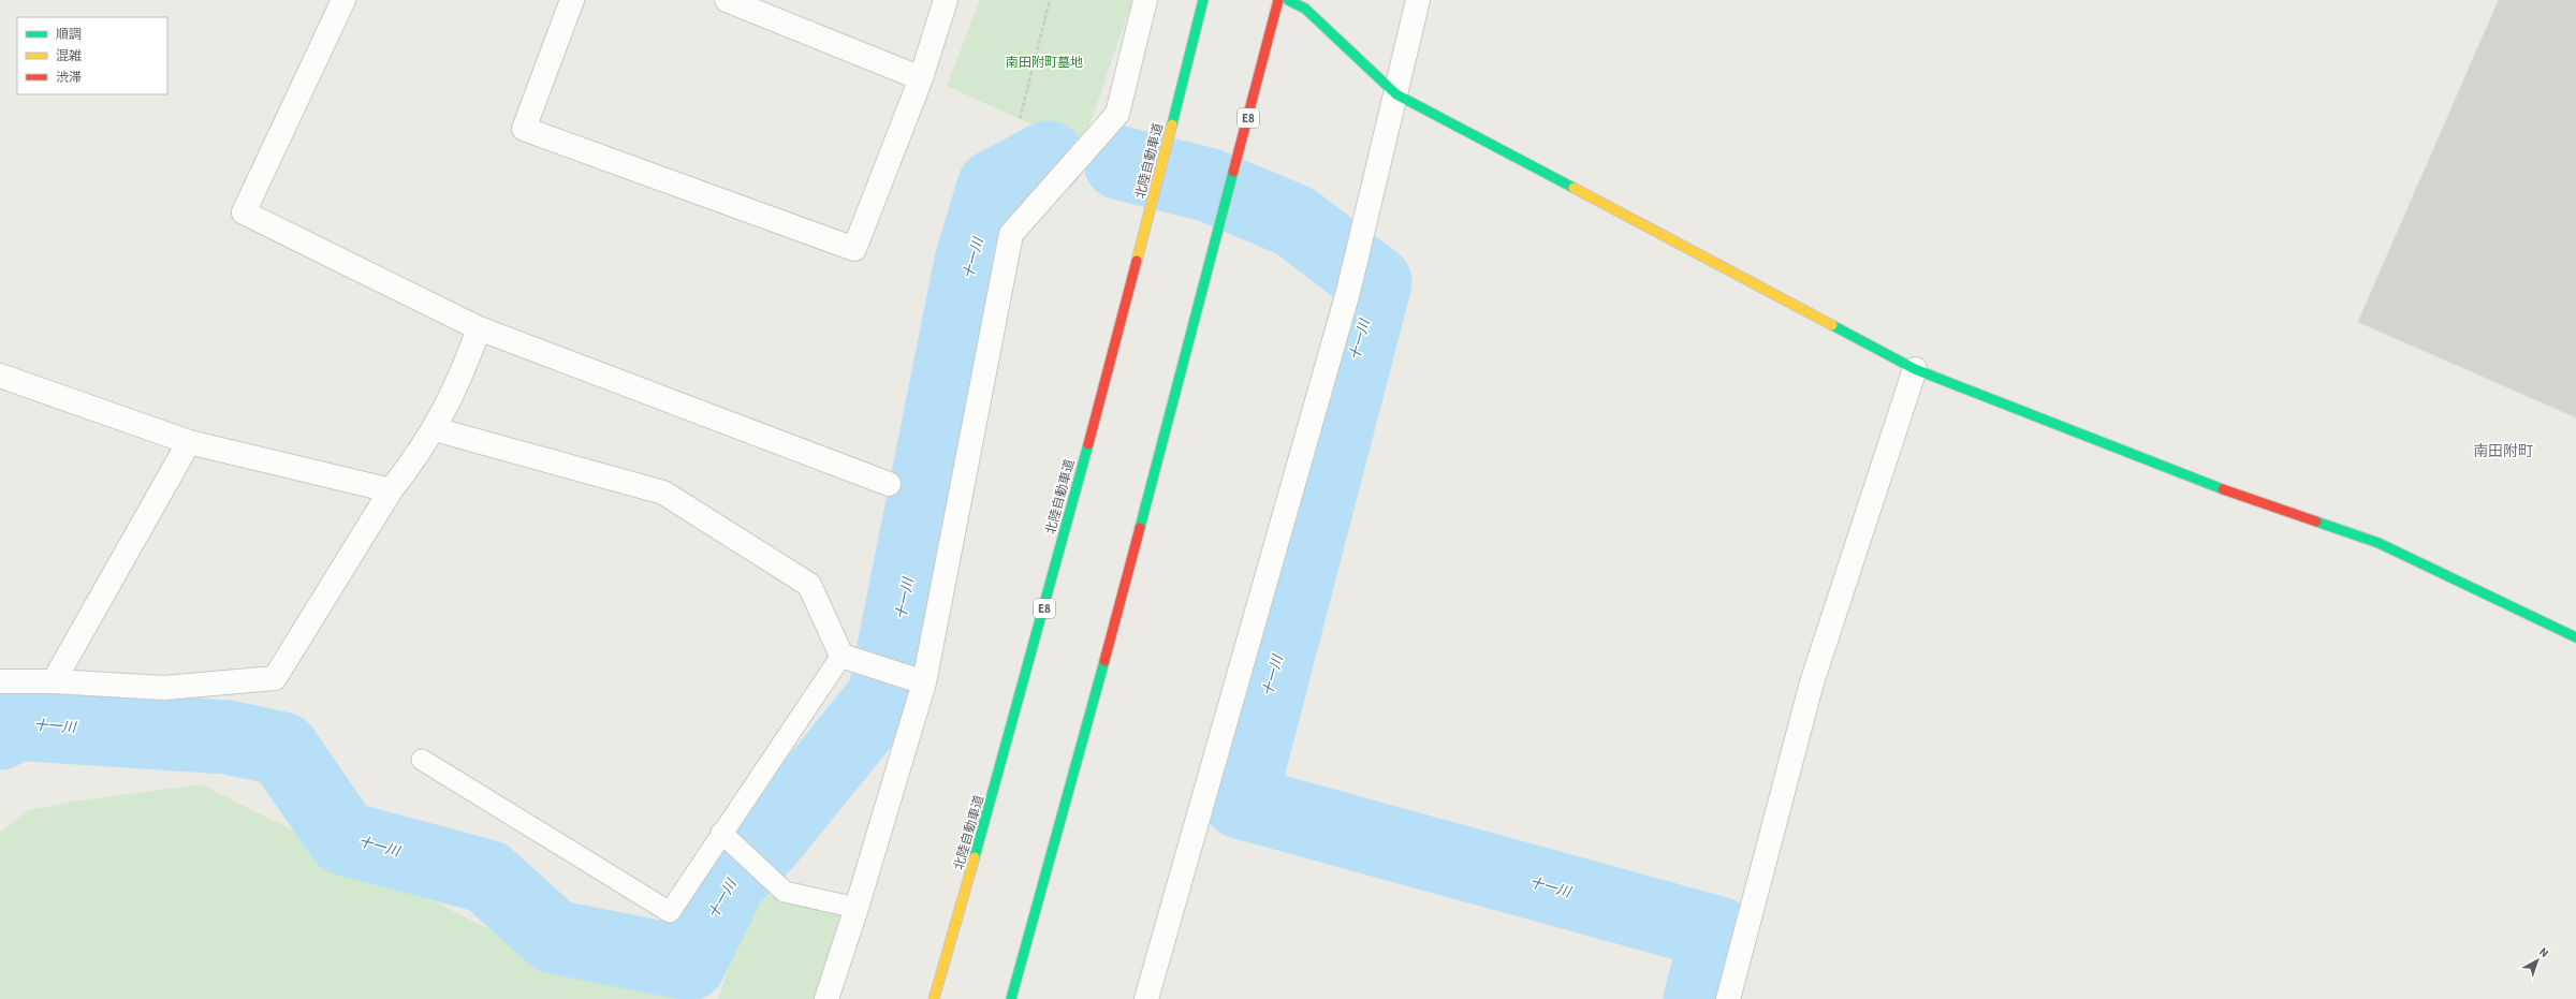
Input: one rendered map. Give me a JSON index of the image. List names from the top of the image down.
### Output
{
  "streets": {
    "main road": ["E8", "北陸自動車道"]
  },
  "districts": ["南田附町"],
  "water": ["十一川"],
  "parks": ["南田附町墓地"],
  "legend": ["順調", "混雑", "渋滞"],
  "north": "top right"
}
